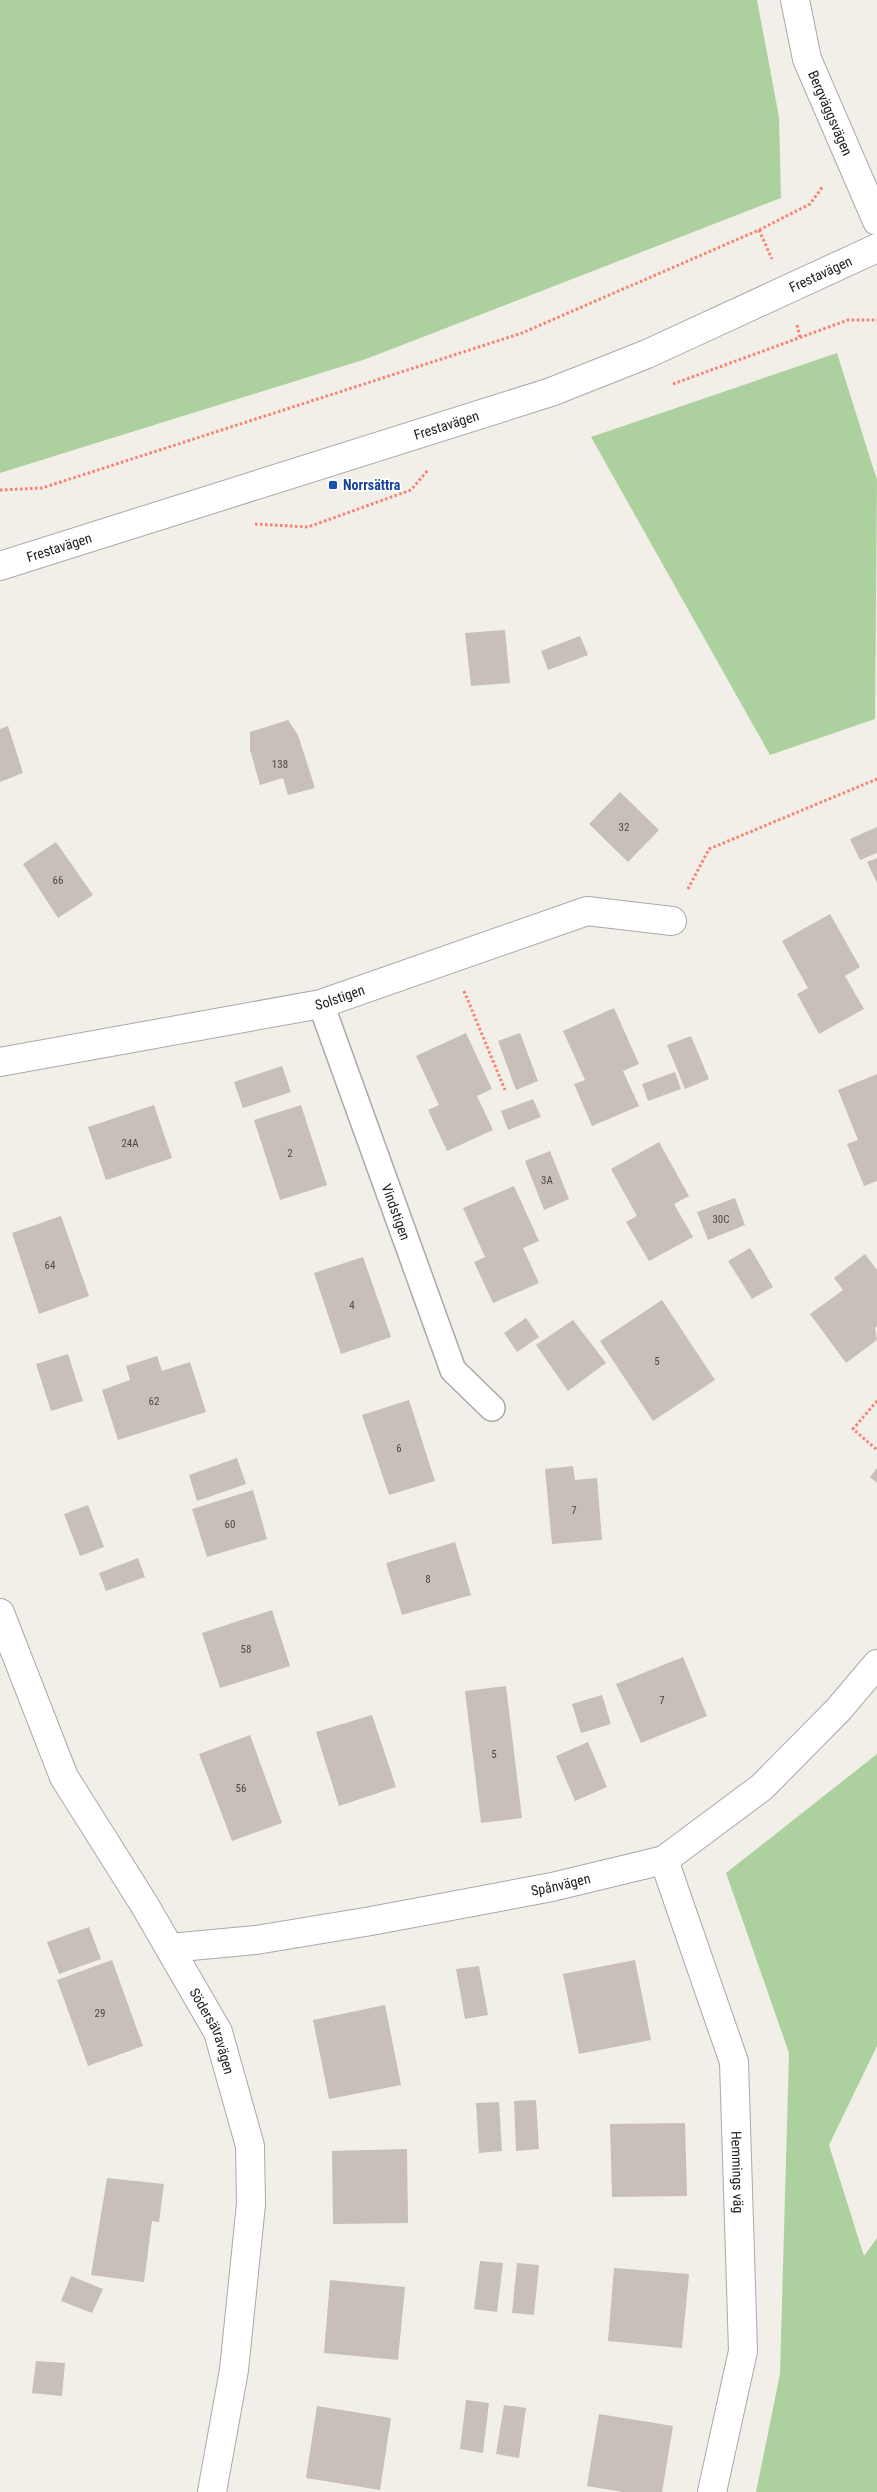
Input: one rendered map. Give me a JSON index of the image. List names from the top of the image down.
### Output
{
  "streets": {
    "street": [
      "Bergväggsvägen",
      "Frestavägen",
      "Solstigen",
      "Spånvägen",
      "Södersätravägen",
      "Hemmings väg"
    ],
    "lane": ["Vindstigen"]
  },
  "crossings": [
    ["Solstigen", "Vindstigen"],
    ["Spånvägen", "Södersätravägen"],
    ["Spånvägen", "Hemmings väg"]
  ],
  "places": {
    "transit": ["Norrsättra"]
  },
  "house_numbers": [
    "138",
    "32",
    "66",
    "24A",
    "2",
    "3A",
    "30C",
    "64",
    "4",
    "5",
    "62",
    "6",
    "7",
    "60",
    "8",
    "58",
    "7",
    "5",
    "56",
    "29"
  ]
}
